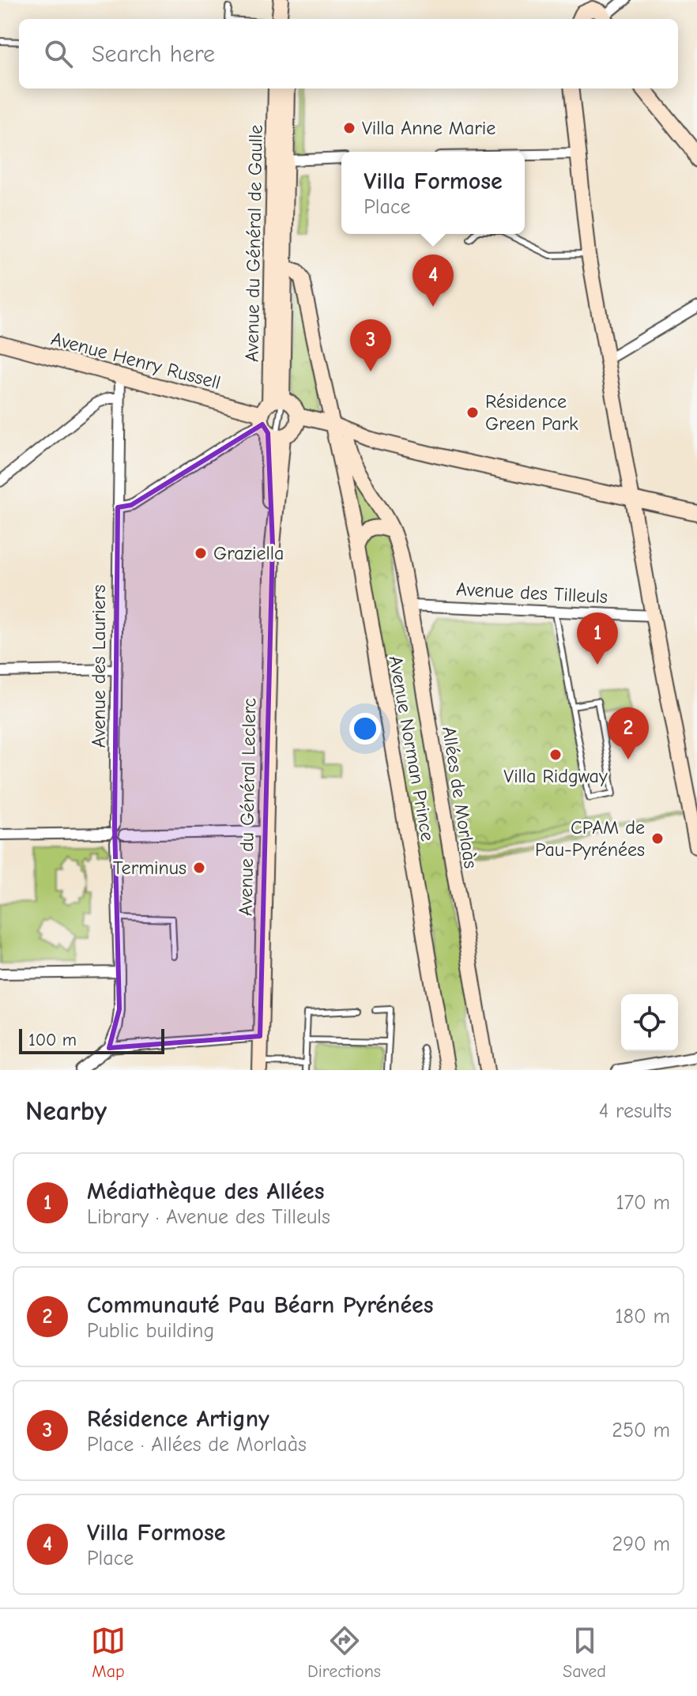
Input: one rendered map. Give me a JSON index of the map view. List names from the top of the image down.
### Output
{
  "streets": {
    "street": [
      "Avenue du Général de Gaulle",
      "Avenue Henry Russell",
      "Avenue des Tilleuls",
      "Avenue des Lauriers",
      "Avenue Norman Prince",
      "Allées de Morlaàs",
      "Avenue du Général Leclerc"
    ]
  },
  "crossings": [
    ["Avenue du Général de Gaulle", "Avenue Henry Russell"],
    ["Avenue du Général de Gaulle", "Allées de Morlaàs"],
    ["Avenue du Général de Gaulle", "Avenue du Général Leclerc"],
    ["Avenue Henry Russell", "Avenue des Lauriers"],
    ["Avenue Henry Russell", "Avenue Norman Prince"],
    ["Avenue Henry Russell", "Allées de Morlaàs"],
    ["Avenue Henry Russell", "Avenue du Général Leclerc"],
    ["Avenue des Tilleuls", "Allées de Morlaàs"],
    ["Avenue Norman Prince", "Allées de Morlaàs"]
  ],
  "places": [
    "Villa Anne Marie",
    "Résidence Green Park",
    "Graziella",
    "Villa Ridgway",
    "CPAM de Pau-Pyrénées",
    "Terminus"
  ],
  "scale_bar": "100 m",
  "page": {
    "search": "Search here",
    "popup": ["Villa Formose", "Place"],
    "pins": [
      "4",
      "3",
      "1",
      "2"
    ],
    "scale": "100 m",
    "heading": ["Nearby", "4 results"],
    "list": [
      {
        "mark": "1",
        "name": "Médiathèque des Allées",
        "note": "Library · Avenue des Tilleuls",
        "value": "170 m"
      },
      {
        "mark": "2",
        "name": "Communauté Pau Béarn Pyrénées",
        "note": "Public building",
        "value": "180 m"
      },
      {
        "mark": "3",
        "name": "Résidence Artigny",
        "note": "Place · Allées de Morlaàs",
        "value": "250 m"
      },
      {
        "mark": "4",
        "name": "Villa Formose",
        "note": "Place",
        "value": "290 m"
      }
    ],
    "nav": ["Map", "Directions", "Saved"]
  }
}
